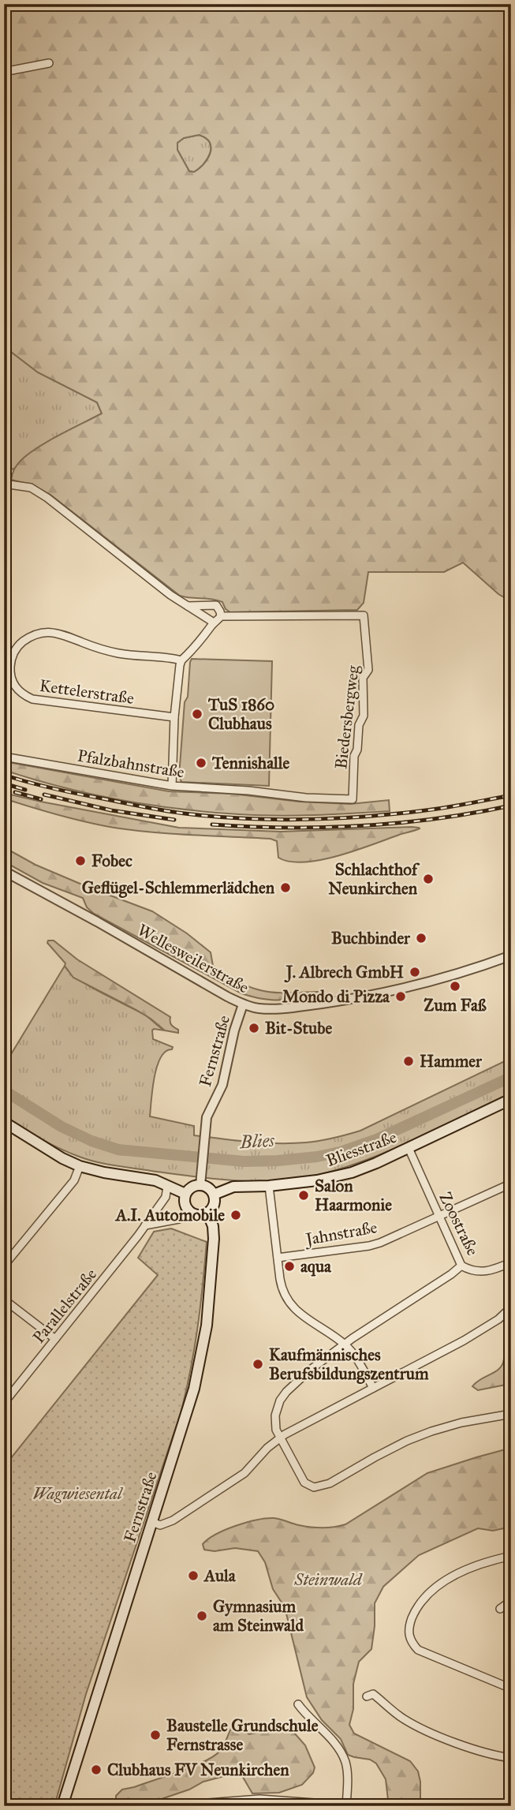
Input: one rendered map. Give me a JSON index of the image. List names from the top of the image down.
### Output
{
  "streets": {
    "main road": ["Fernstraße", "Bliesstraße"],
    "street": [
      "Kettelerstraße",
      "Biedersbergweg",
      "Pfalzbahnstraße",
      "Wellesweilerstraße",
      "Zoostraße",
      "Jahnstraße",
      "Parallelstraße"
    ]
  },
  "crossings": [
    ["Biedersbergweg", "Pfalzbahnstraße"],
    ["Wellesweilerstraße", "Fernstraße"],
    ["Fernstraße", "Bliesstraße"],
    ["Bliesstraße", "Zoostraße"],
    ["Zoostraße", "Jahnstraße"]
  ],
  "water": ["Blies"],
  "parks": ["Wagwiesental", "Steinwald"],
  "places": [
    "TuS 1860 Clubhaus",
    "Tennishalle",
    "Fobec",
    "Schlachthof Neunkirchen",
    "Geflügel-Schlemmerlädchen",
    "Buchbinder",
    "J. Albrech GmbH",
    "Zum Faß",
    "Mondo di Pizza",
    "Bit-Stube",
    "Hammer",
    "Salon Haarmonie",
    "A.I. Automobile",
    "aqua",
    "Kaufmännisches Berufsbildungszentrum",
    "Aula",
    "Gymnasium am Steinwald",
    "Baustelle Grundschule Fernstrasse",
    "Clubhaus FV Neunkirchen"
  ]
}
